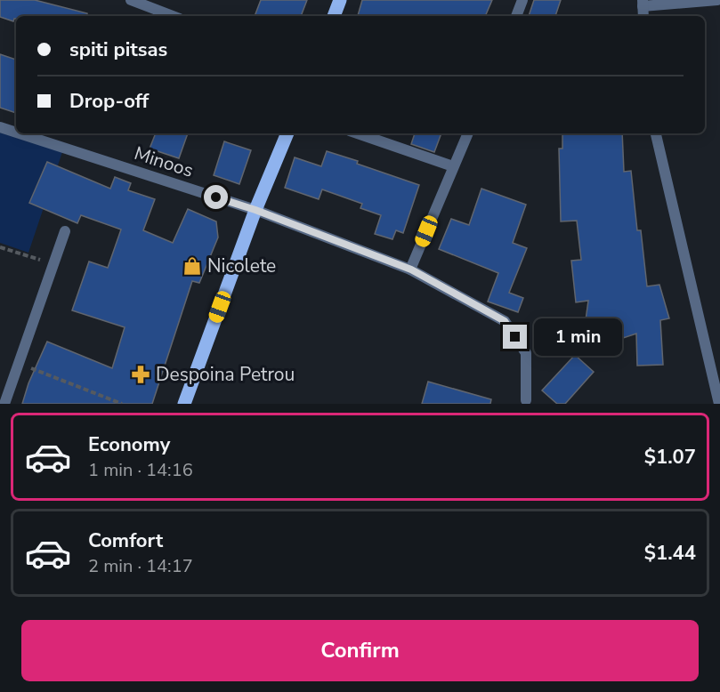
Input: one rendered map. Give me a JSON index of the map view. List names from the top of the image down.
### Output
{
  "streets": {
    "street": ["Minoos"]
  },
  "places": {
    "shop": ["Nicolete"],
    "pharmacy": ["Despoina Petrou"]
  },
  "page": {
    "banner": ["spiti pitsas", "Drop-off"],
    "bubble": "1 min",
    "list": [
      {
        "name": "Economy",
        "note": "1 min · 14:16",
        "value": "$1.07"
      },
      {
        "name": "Comfort",
        "note": "2 min · 14:17",
        "value": "$1.44"
      }
    ],
    "buttons": "Confirm"
  }
}
